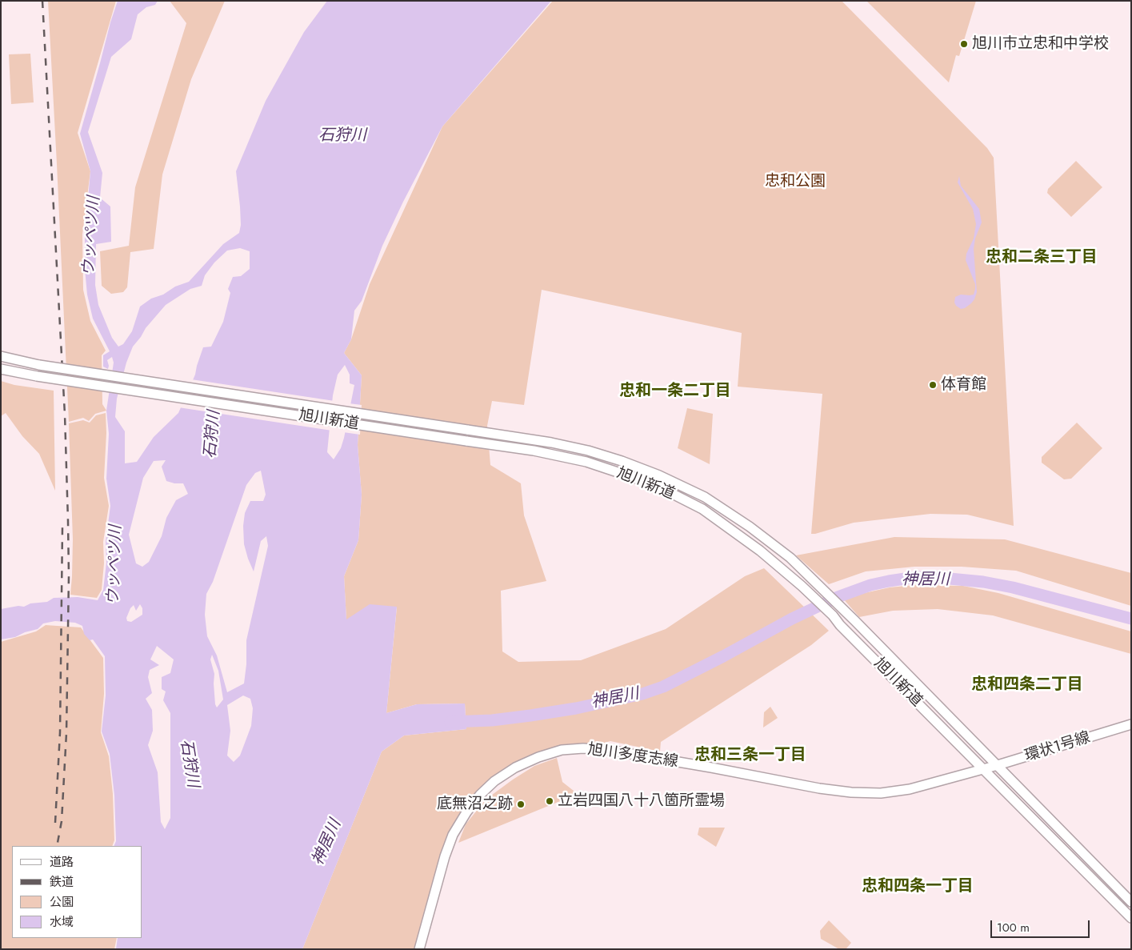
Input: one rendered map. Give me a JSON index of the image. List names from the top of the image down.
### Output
{
  "streets": {
    "main road": ["旭川新道", "環状1号線", "旭川多度志線"]
  },
  "crossings": [
    ["旭川新道", "環状1号線"],
    ["旭川新道", "旭川多度志線"],
    ["環状1号線", "旭川多度志線"]
  ],
  "districts": [
    "忠和二条三丁目",
    "忠和一条二丁目",
    "忠和四条二丁目",
    "忠和三条一丁目",
    "忠和四条一丁目"
  ],
  "water": ["石狩川", "ウッペツ川", "神居川"],
  "parks": ["忠和公園"],
  "places": [
    "旭川市立忠和中学校",
    "体育館",
    "立岩四国八十八箇所霊場",
    "底無沼之跡"
  ],
  "legend": [
    "道路",
    "鉄道",
    "公園",
    "水域"
  ],
  "scale_bar": "100 m"
}
